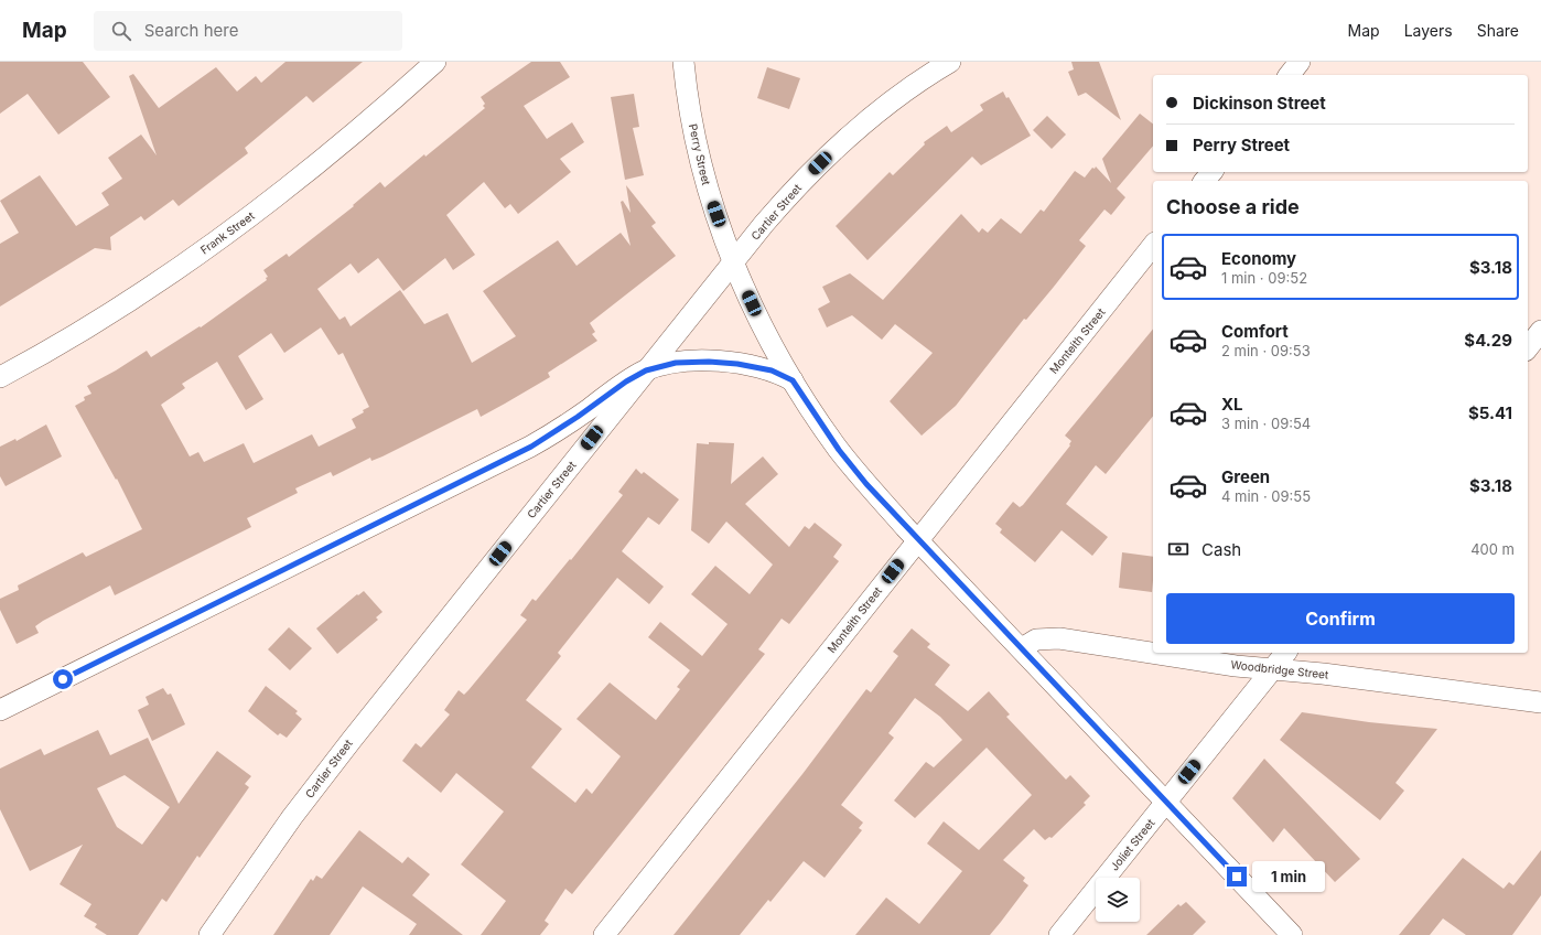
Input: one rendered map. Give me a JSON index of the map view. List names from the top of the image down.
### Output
{
  "streets": {
    "street": [
      "Perry Street",
      "Cartier Street",
      "Frank Street",
      "Monteith Street",
      "Woodbridge Street",
      "Joliet Street"
    ]
  },
  "crossings": [
    ["Perry Street", "Cartier Street"],
    ["Perry Street", "Monteith Street"],
    ["Perry Street", "Woodbridge Street"],
    ["Perry Street", "Joliet Street"],
    ["Woodbridge Street", "Joliet Street"]
  ],
  "page": {
    "header": "Map",
    "search": "Search here",
    "nav": ["Map", "Layers", "Share"],
    "banner": ["Dickinson Street", "Perry Street"],
    "heading": "Choose a ride",
    "list": [
      {
        "name": "Economy",
        "note": "1 min · 09:52",
        "value": "$3.18"
      },
      {
        "name": "Comfort",
        "note": "2 min · 09:53",
        "value": "$4.29"
      },
      {
        "name": "XL",
        "note": "3 min · 09:54",
        "value": "$5.41"
      },
      {
        "name": "Green",
        "note": "4 min · 09:55",
        "value": "$3.18"
      }
    ],
    "pay": ["Cash", "400 m"],
    "buttons": "Confirm",
    "bubble": "1 min"
  }
}
